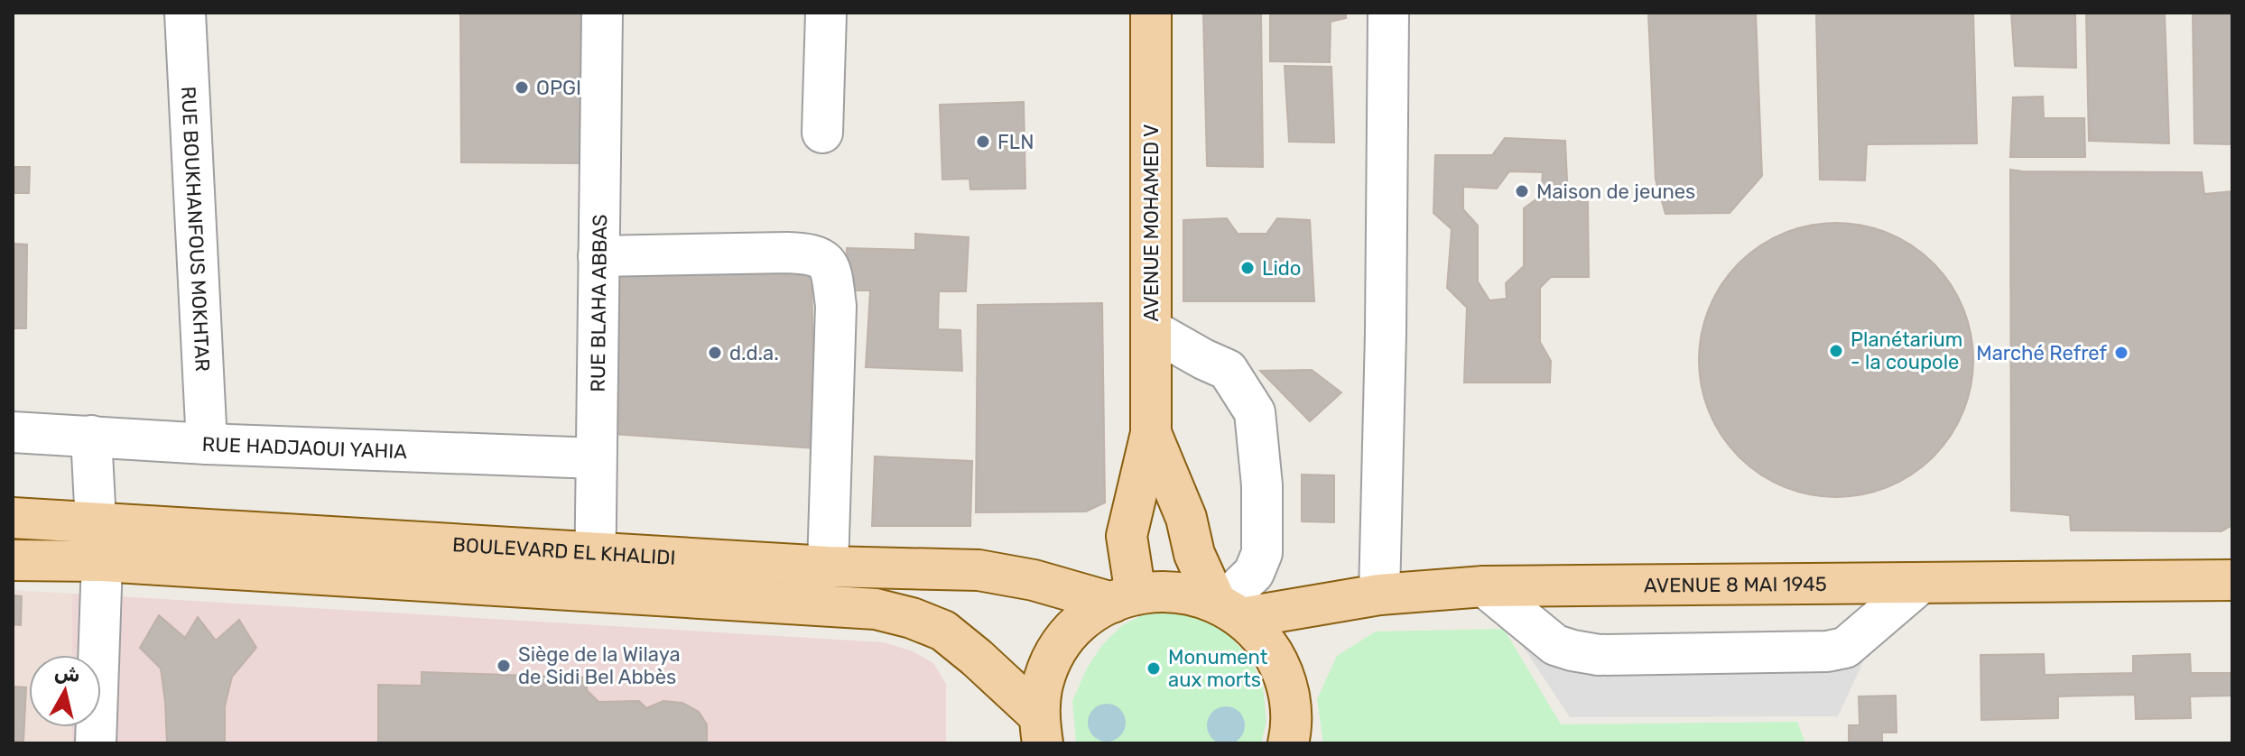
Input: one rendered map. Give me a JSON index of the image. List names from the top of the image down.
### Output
{
  "streets": {
    "main road": ["AVENUE MOHAMED V", "BOULEVARD EL KHALIDI", "AVENUE 8 MAI 1945"],
    "street": ["RUE BOUKHANFOUS MOKHTAR", "RUE BLAHA ABBAS", "RUE HADJAOUI YAHIA"]
  },
  "crossings": [
    ["RUE BOUKHANFOUS MOKHTAR", "RUE HADJAOUI YAHIA"],
    ["RUE BLAHA ABBAS", "RUE HADJAOUI YAHIA"],
    ["RUE BLAHA ABBAS", "BOULEVARD EL KHALIDI"]
  ],
  "places": [
    "OPGI",
    "FLN",
    "Maison de jeunes",
    "Lido",
    "Planétarium - la coupole",
    "d.d.a.",
    "Marché Refref",
    "Siège de la Wilaya de Sidi Bel Abbès",
    "Monument aux morts"
  ],
  "north": "top"
}
